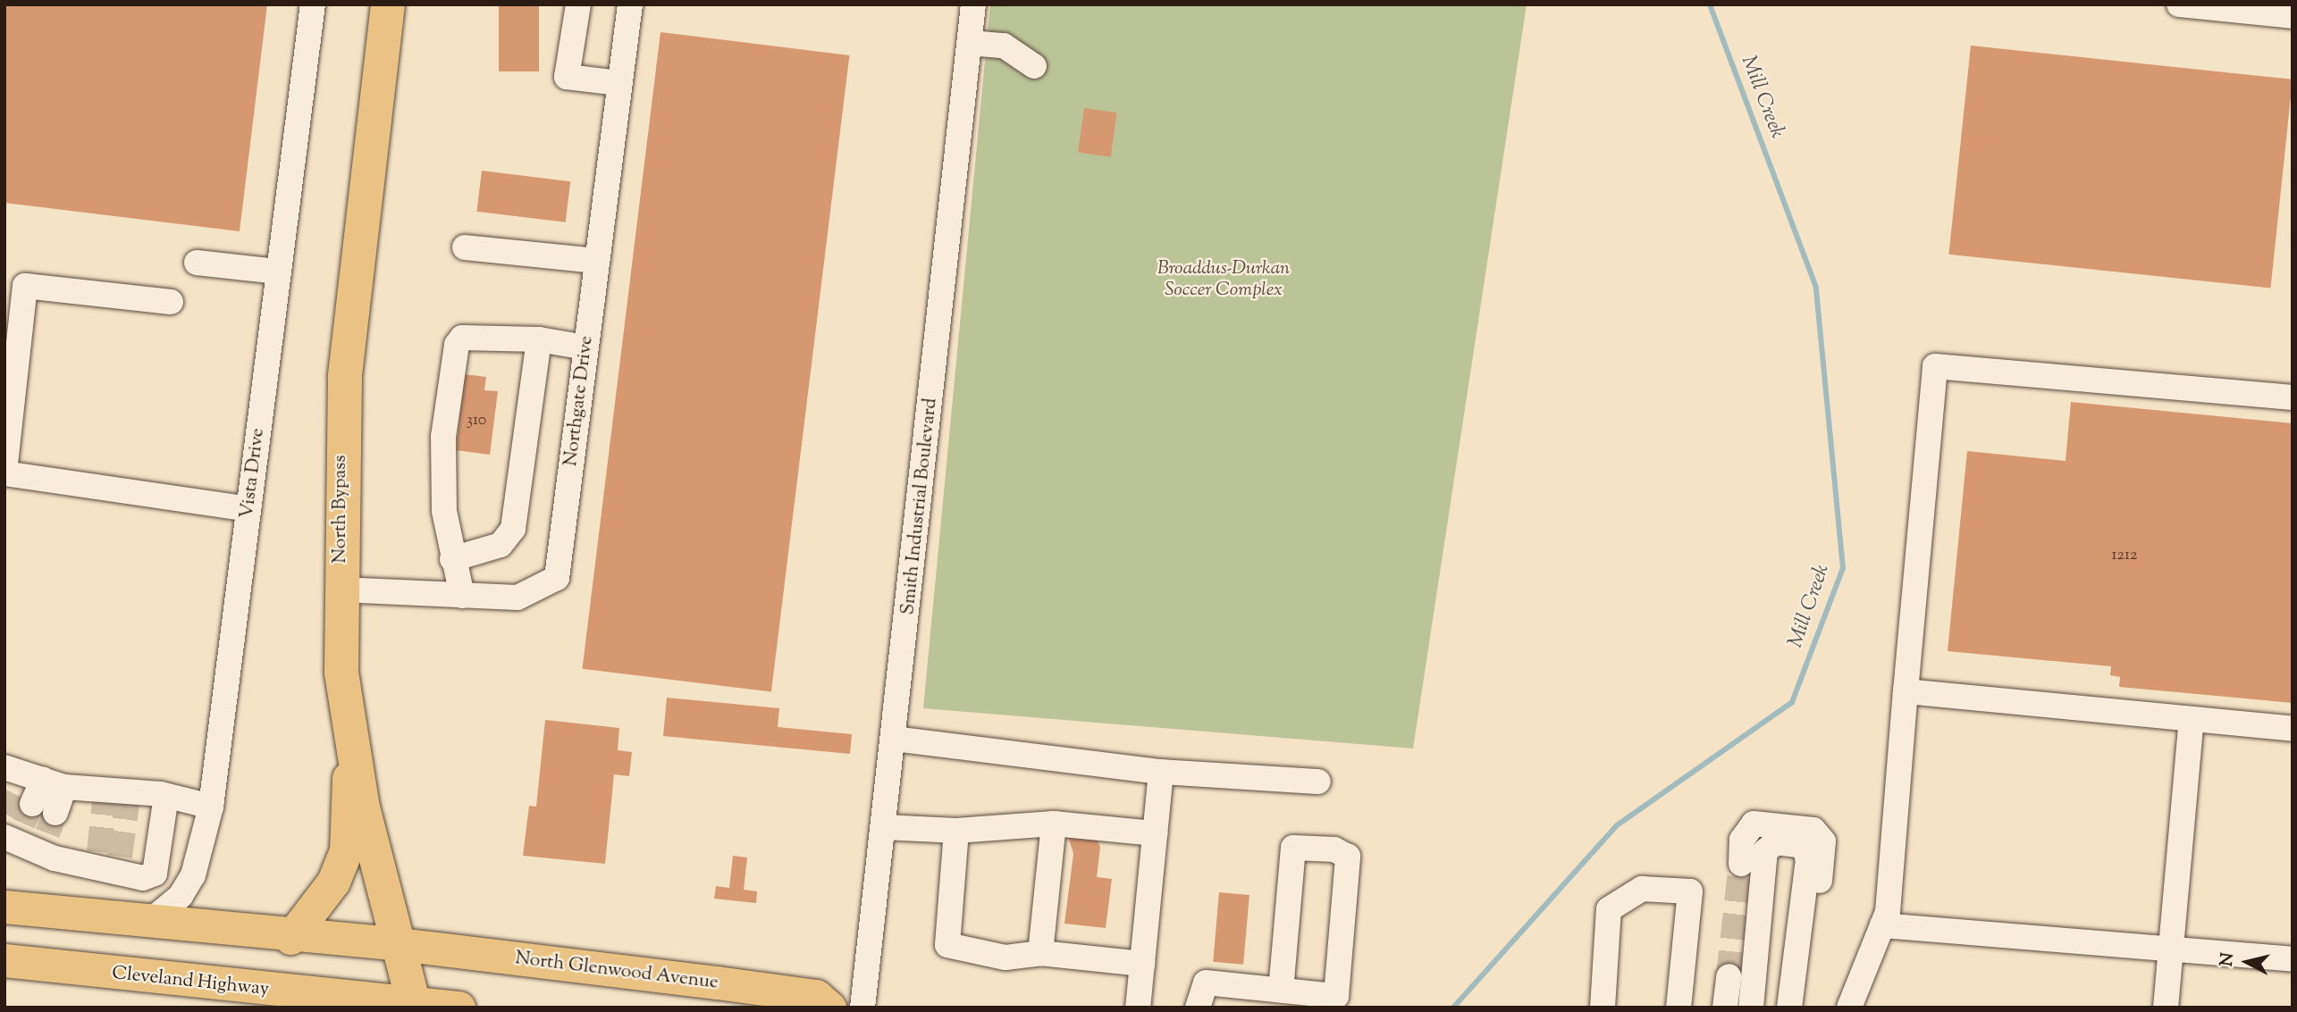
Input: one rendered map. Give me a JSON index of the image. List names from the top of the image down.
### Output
{
  "streets": {
    "highway": ["North Bypass"],
    "main road": ["North Glenwood Avenue", "Cleveland Highway"],
    "street": ["Northgate Drive", "Vista Drive", "Smith Industrial Boulevard"]
  },
  "crossings": [
    ["Northgate Drive", "North Bypass"],
    ["North Bypass", "North Glenwood Avenue"],
    ["North Bypass", "Cleveland Highway"]
  ],
  "water": ["Mill Creek"],
  "parks": ["Broaddus-Durkan Soccer Complex"],
  "house_numbers": ["310", "1212"],
  "north": "left"
}
